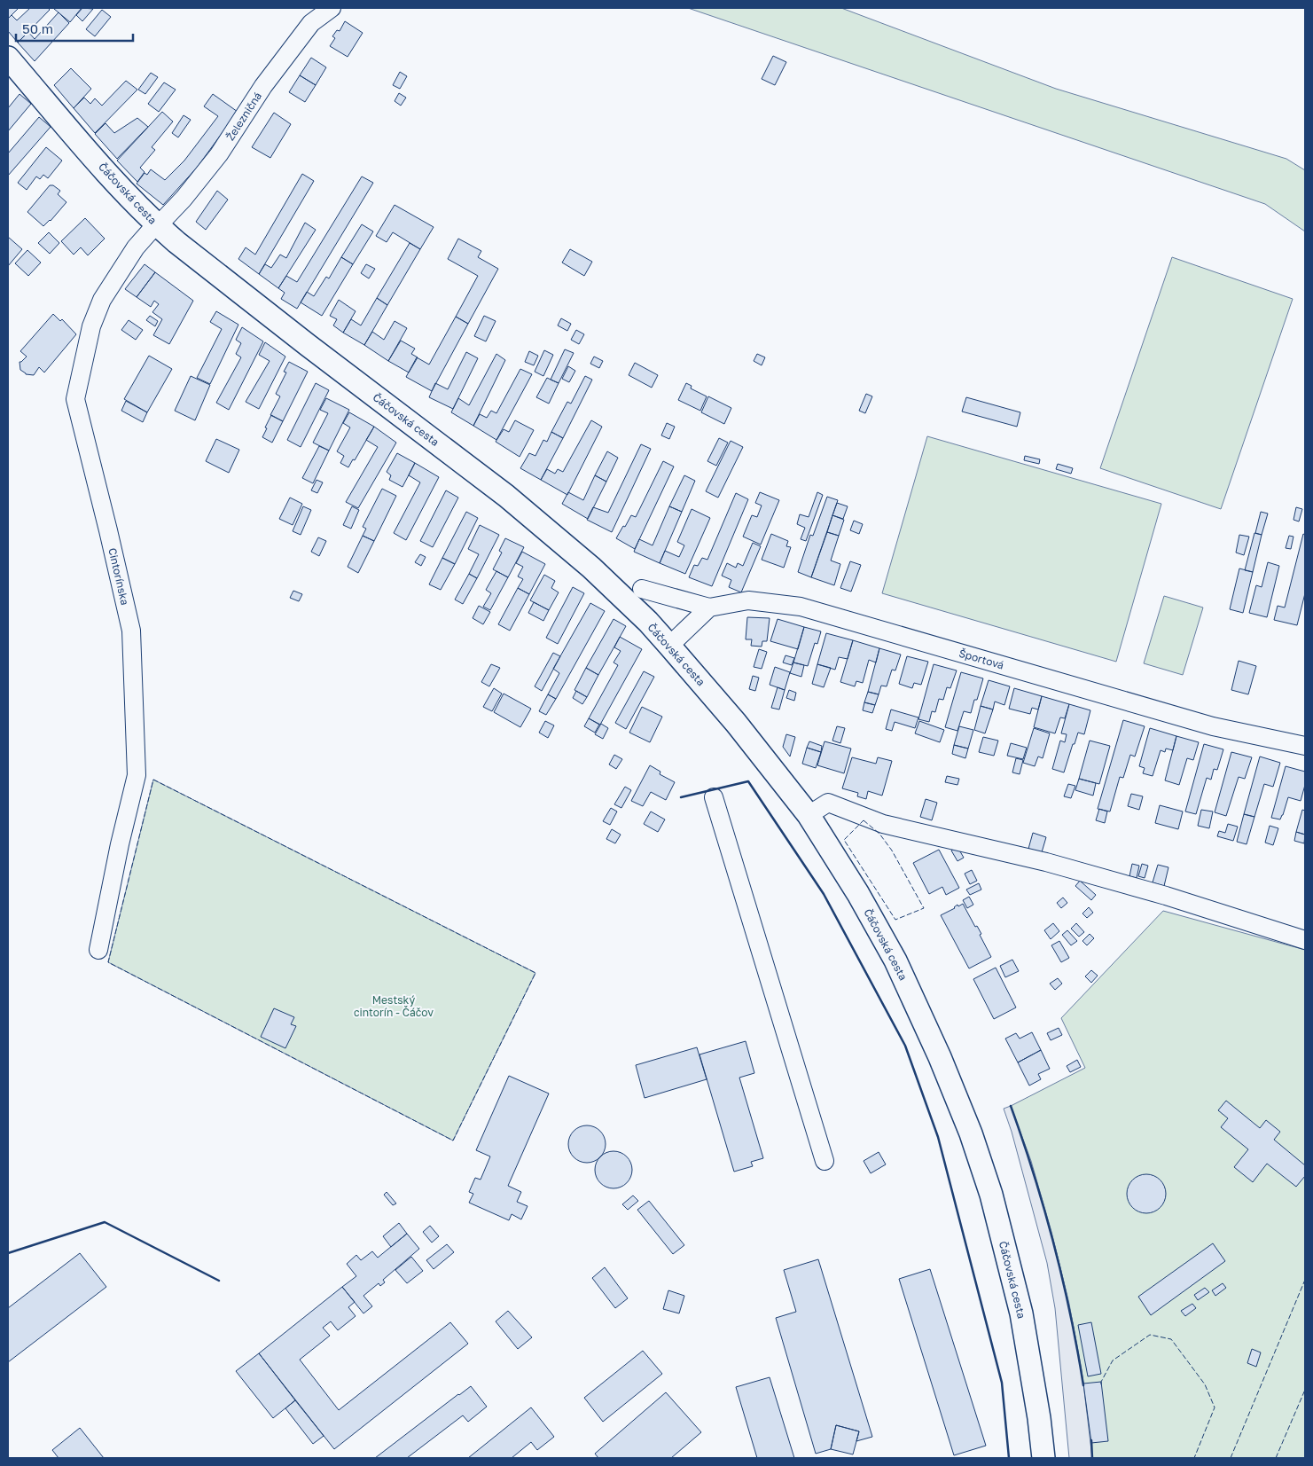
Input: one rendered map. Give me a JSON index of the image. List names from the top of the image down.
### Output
{
  "streets": {
    "main road": ["Čáčovská cesta"],
    "street": ["Železničná", "Cintorínska", "Športová"]
  },
  "crossings": [
    ["Železničná", "Čáčovská cesta"],
    ["Železničná", "Cintorínska"],
    ["Čáčovská cesta", "Cintorínska"]
  ],
  "parks": ["Mestský cintorín - Čáčov"],
  "scale_bar": "50 m"
}
